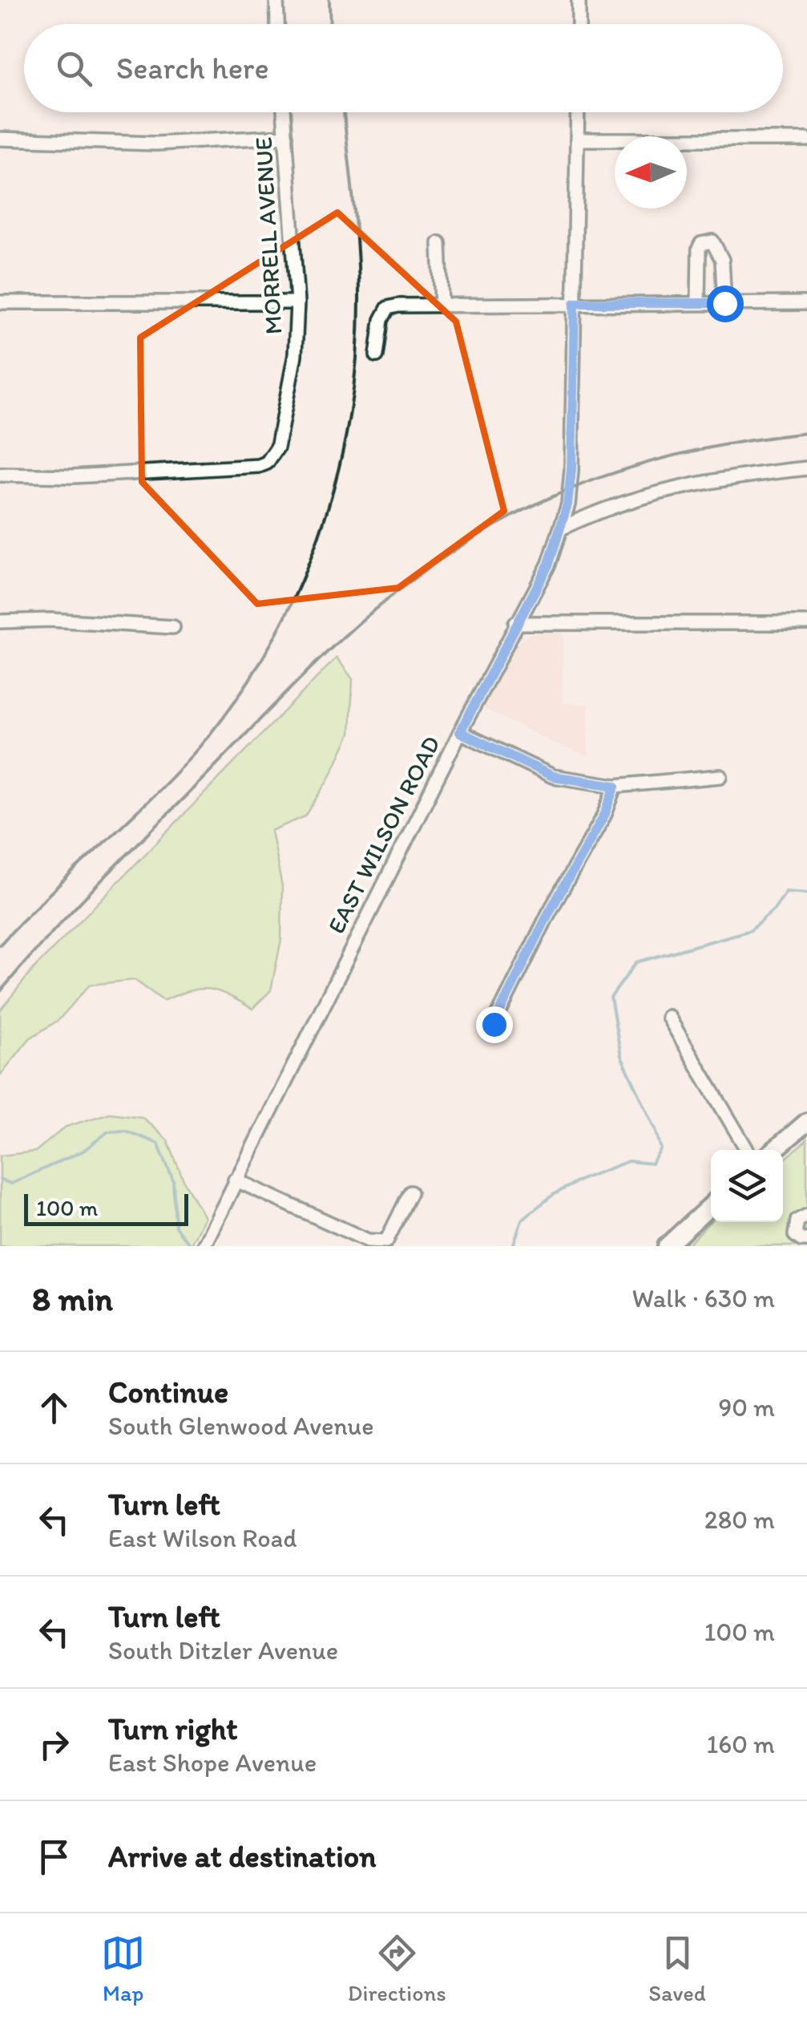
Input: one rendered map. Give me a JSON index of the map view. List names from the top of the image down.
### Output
{
  "streets": {
    "street": ["MORRELL AVENUE", "EAST WILSON ROAD"]
  },
  "scale_bar": "100 m",
  "north": "left",
  "page": {
    "search": "Search here",
    "scale": "100 m",
    "heading": ["8 min", "Walk · 630 m"],
    "list": [
      ["Continue", "South Glenwood Avenue", "90 m"],
      ["Turn left", "East Wilson Road", "280 m"],
      ["Turn left", "South Ditzler Avenue", "100 m"],
      ["Turn right", "East Shope Avenue", "160 m"],
      "Arrive at destination"
    ],
    "nav": ["Map", "Directions", "Saved"]
  }
}
